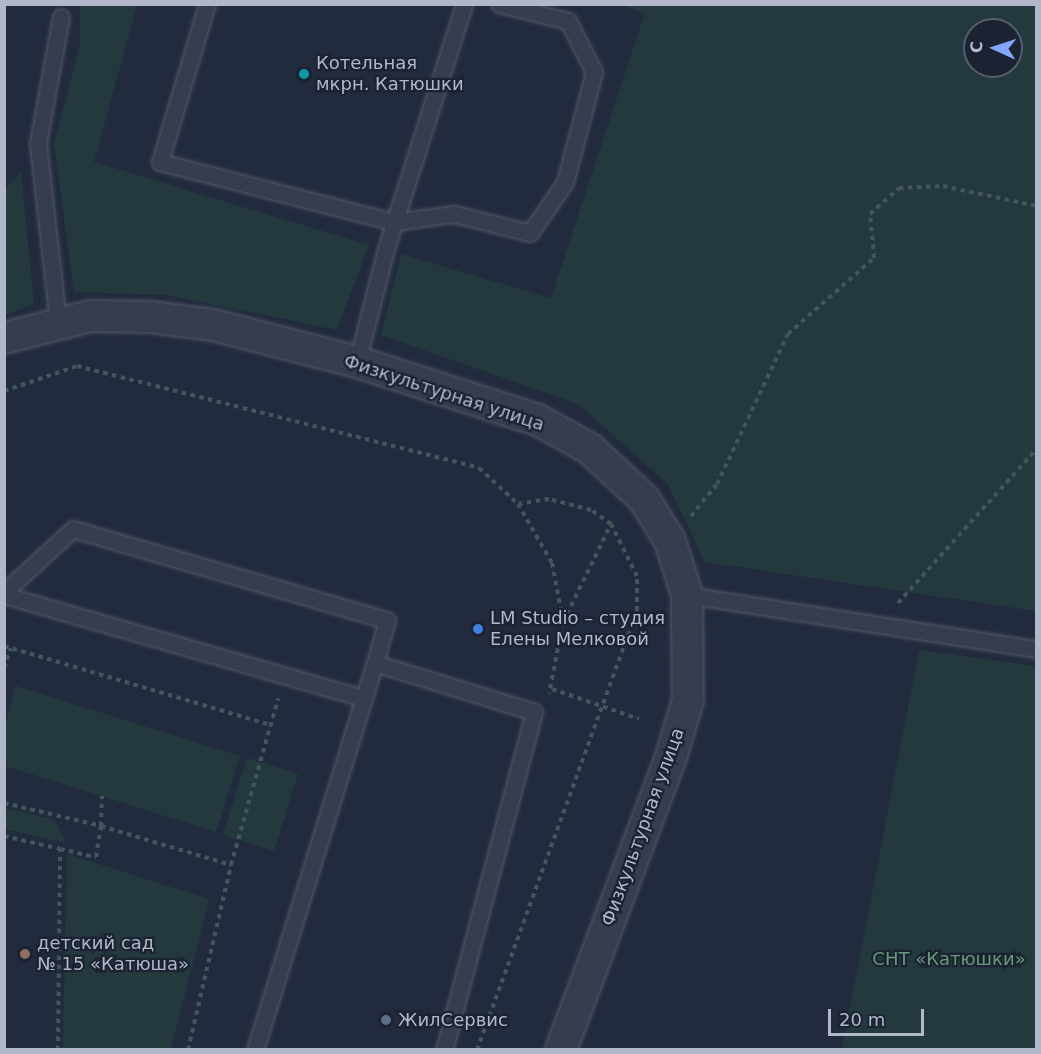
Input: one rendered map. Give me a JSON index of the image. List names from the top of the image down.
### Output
{
  "streets": {
    "street": ["Физкультурная улица"]
  },
  "parks": ["СНТ «Катюшки»"],
  "places": [
    "Котельная мкрн. Катюшки",
    "LM Studio – студия Елены Мелковой",
    "детский сад № 15 «Катюша»",
    "ЖилСервис"
  ],
  "scale_bar": "20 m",
  "north": "left"
}
